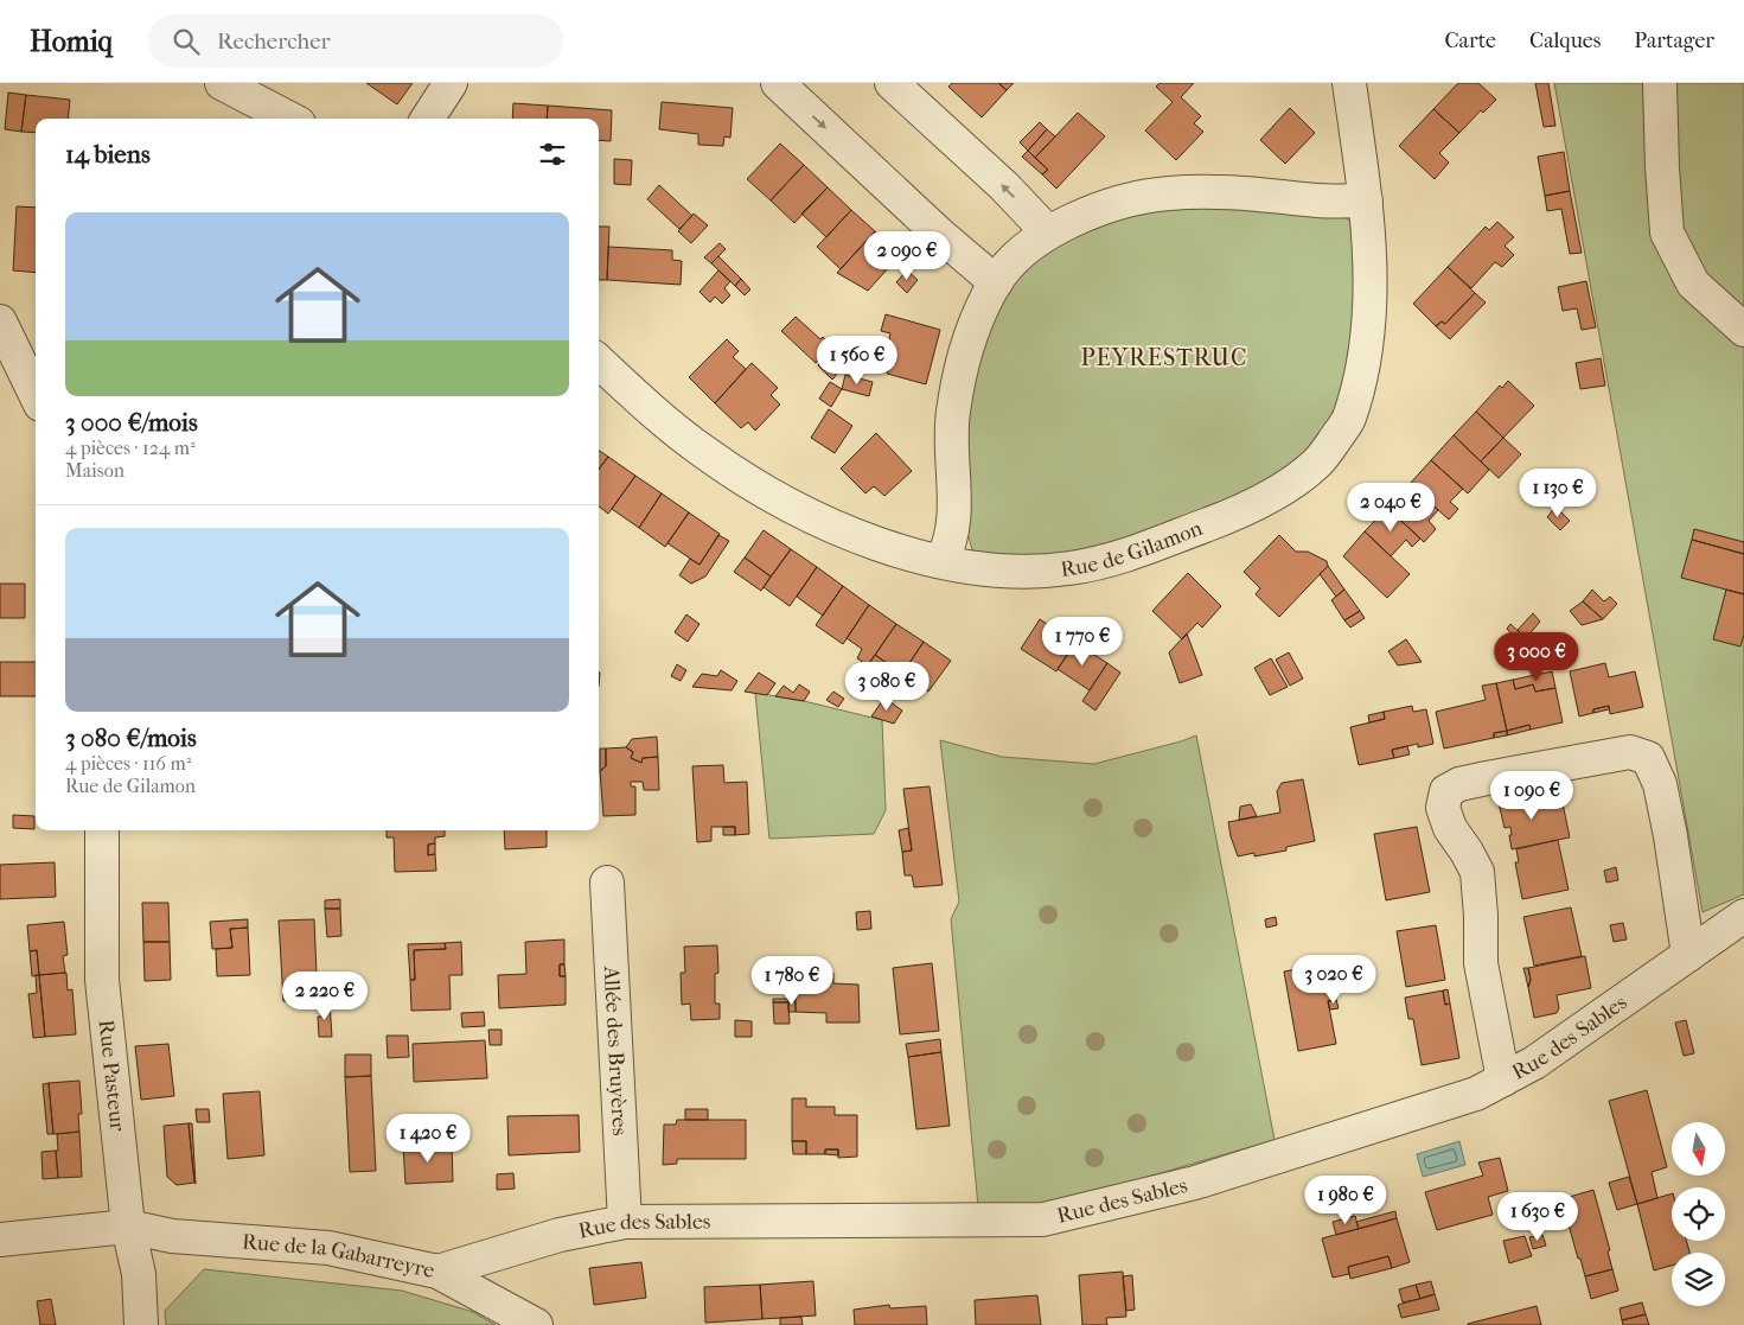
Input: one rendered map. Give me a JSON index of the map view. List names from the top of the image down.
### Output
{
  "streets": {
    "street": [
      "Rue de Gilamon",
      "Rue des Sables",
      "Allée des Bruyères",
      "Rue Pasteur",
      "Rue de la Gabarreyre"
    ]
  },
  "crossings": [
    ["Rue des Sables", "Allée des Bruyères"],
    ["Rue des Sables", "Rue de la Gabarreyre"],
    ["Rue Pasteur", "Rue de la Gabarreyre"]
  ],
  "districts": ["PEYRESTRUC"],
  "north": "bottom",
  "page": {
    "header": "Homiq",
    "search": "Rechercher",
    "nav": ["Carte", "Calques", "Partager"],
    "heading": "14 biens",
    "list": [
      {
        "name": "3 000 €/mois",
        "note": "4 pièces · 124 m² · Maison"
      },
      {
        "name": "3 080 €/mois",
        "note": "4 pièces · 116 m² · Rue de Gilamon"
      }
    ],
    "price": [
      "2 090 €",
      "1 560 €",
      "1 130 €",
      "2 040 €",
      "1 770 €",
      "3 000 €",
      "3 080 €",
      "1 090 €",
      "3 020 €",
      "1 780 €",
      "2 220 €",
      "1 420 €",
      "1 980 €",
      "1 630 €"
    ]
  }
}
